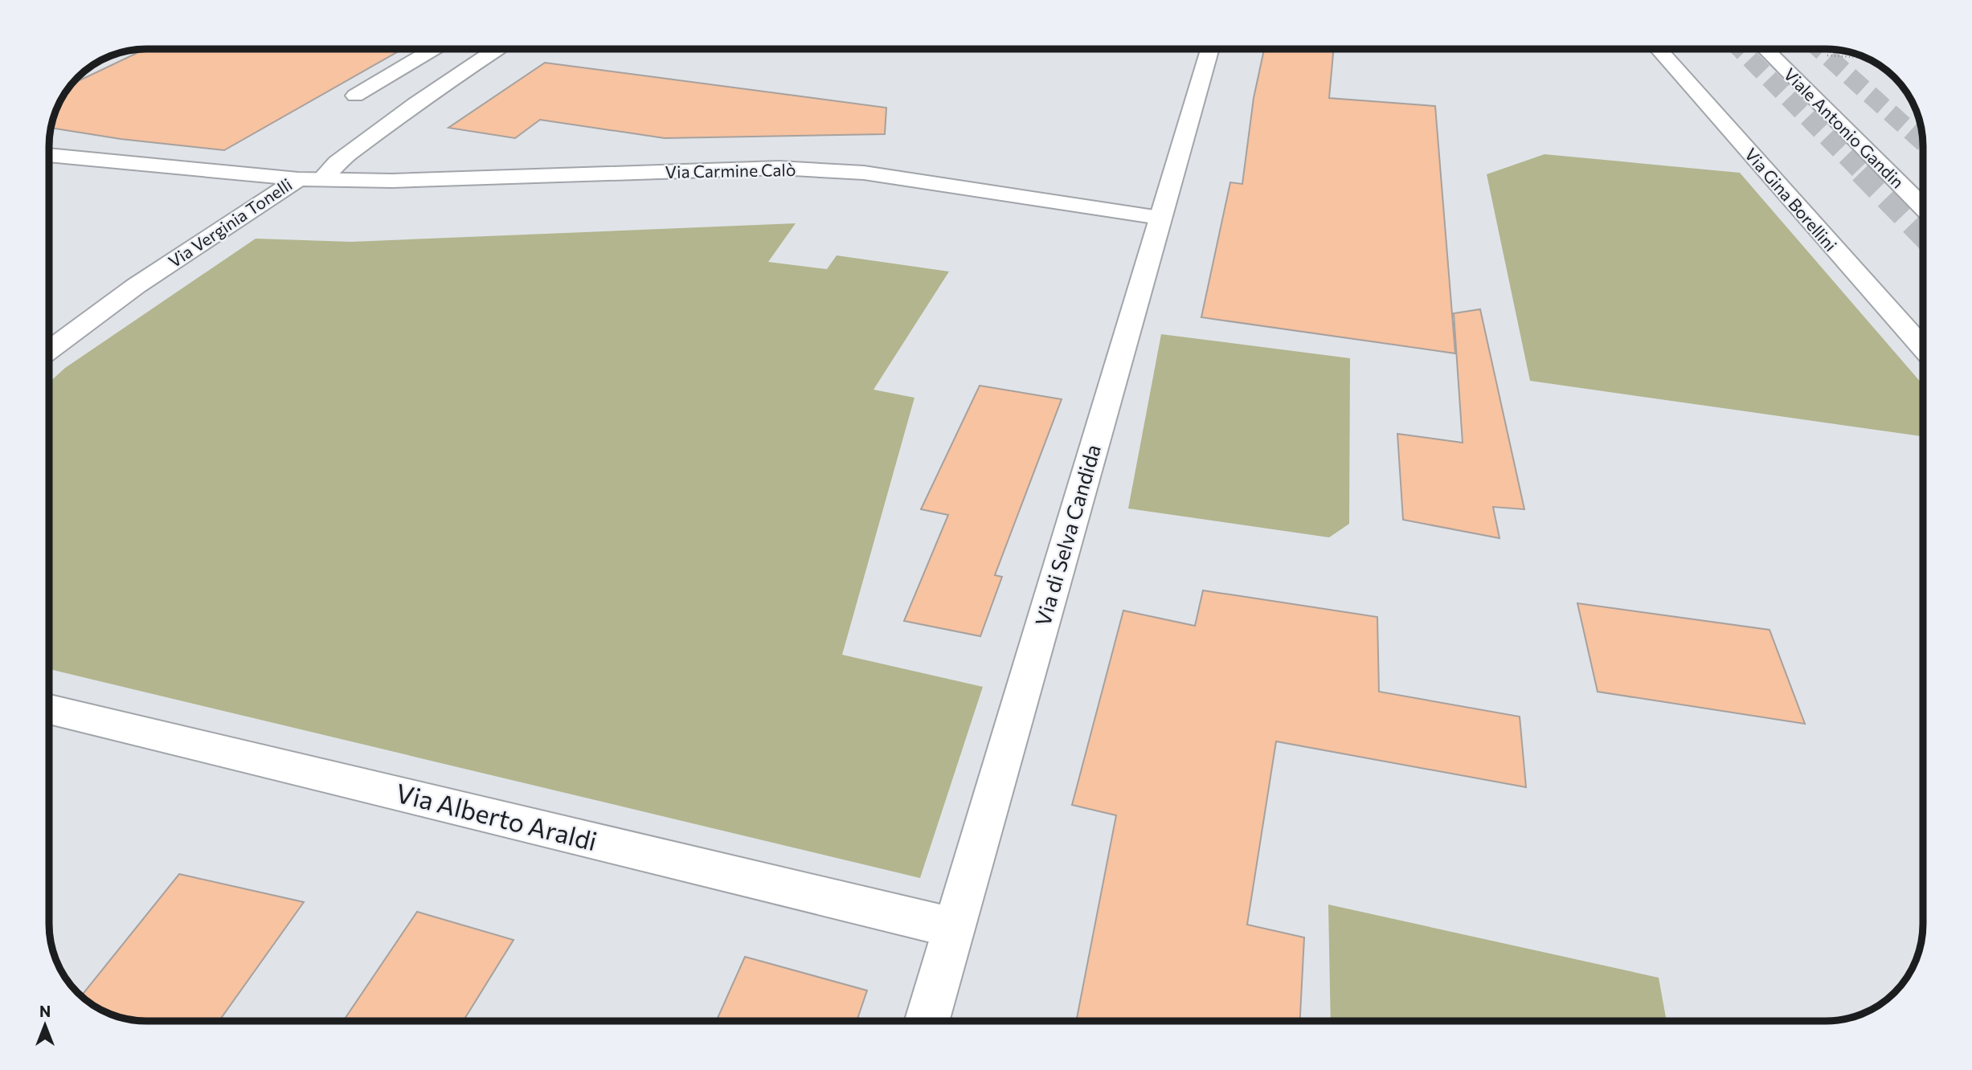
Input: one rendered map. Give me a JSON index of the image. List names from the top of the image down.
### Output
{
  "streets": {
    "street": [
      "Viale Antonio Gandin",
      "Via Carmine Calò",
      "Via Gina Borellini",
      "Via Verginia Tonelli",
      "Via di Selva Candida",
      "Via Alberto Araldi"
    ]
  },
  "crossings": [
    ["Via Carmine Calò", "Via Verginia Tonelli"],
    ["Via Carmine Calò", "Via di Selva Candida"],
    ["Via di Selva Candida", "Via Alberto Araldi"]
  ],
  "north": "top"
}
